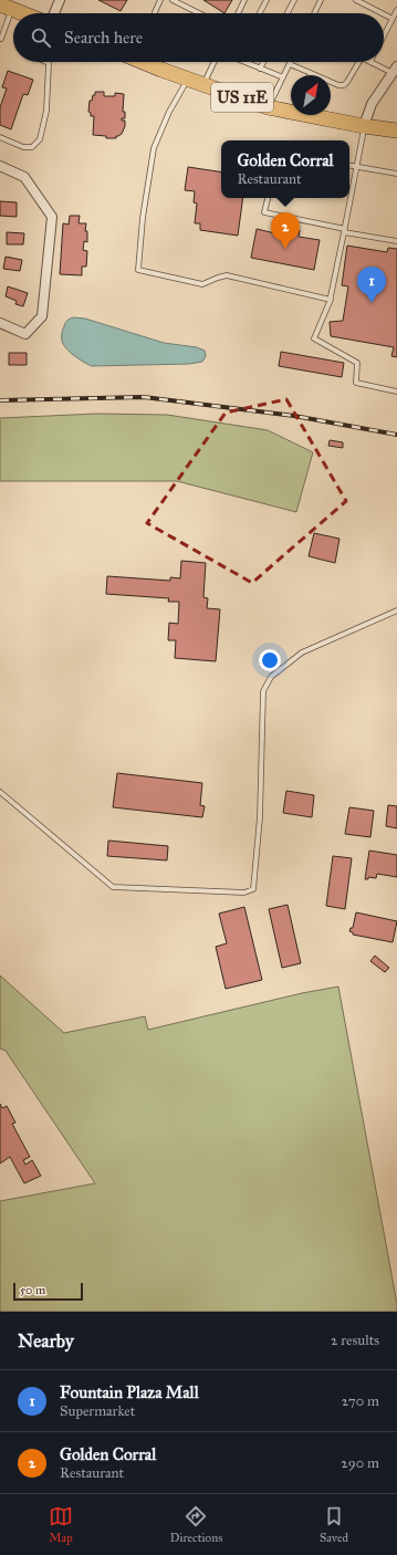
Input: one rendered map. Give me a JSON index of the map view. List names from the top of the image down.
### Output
{
  "streets": {
    "main road": ["US 11E"]
  },
  "scale_bar": "50 m",
  "north": "top right",
  "page": {
    "search": "Search here",
    "popup": ["Golden Corral", "Restaurant"],
    "pins": ["2", "1"],
    "scale": "50 m",
    "heading": ["Nearby", "2 results"],
    "list": [
      {
        "mark": "1",
        "name": "Fountain Plaza Mall",
        "note": "Supermarket",
        "value": "270 m"
      },
      {
        "mark": "2",
        "name": "Golden Corral",
        "note": "Restaurant",
        "value": "290 m"
      }
    ],
    "nav": ["Map", "Directions", "Saved"]
  }
}
